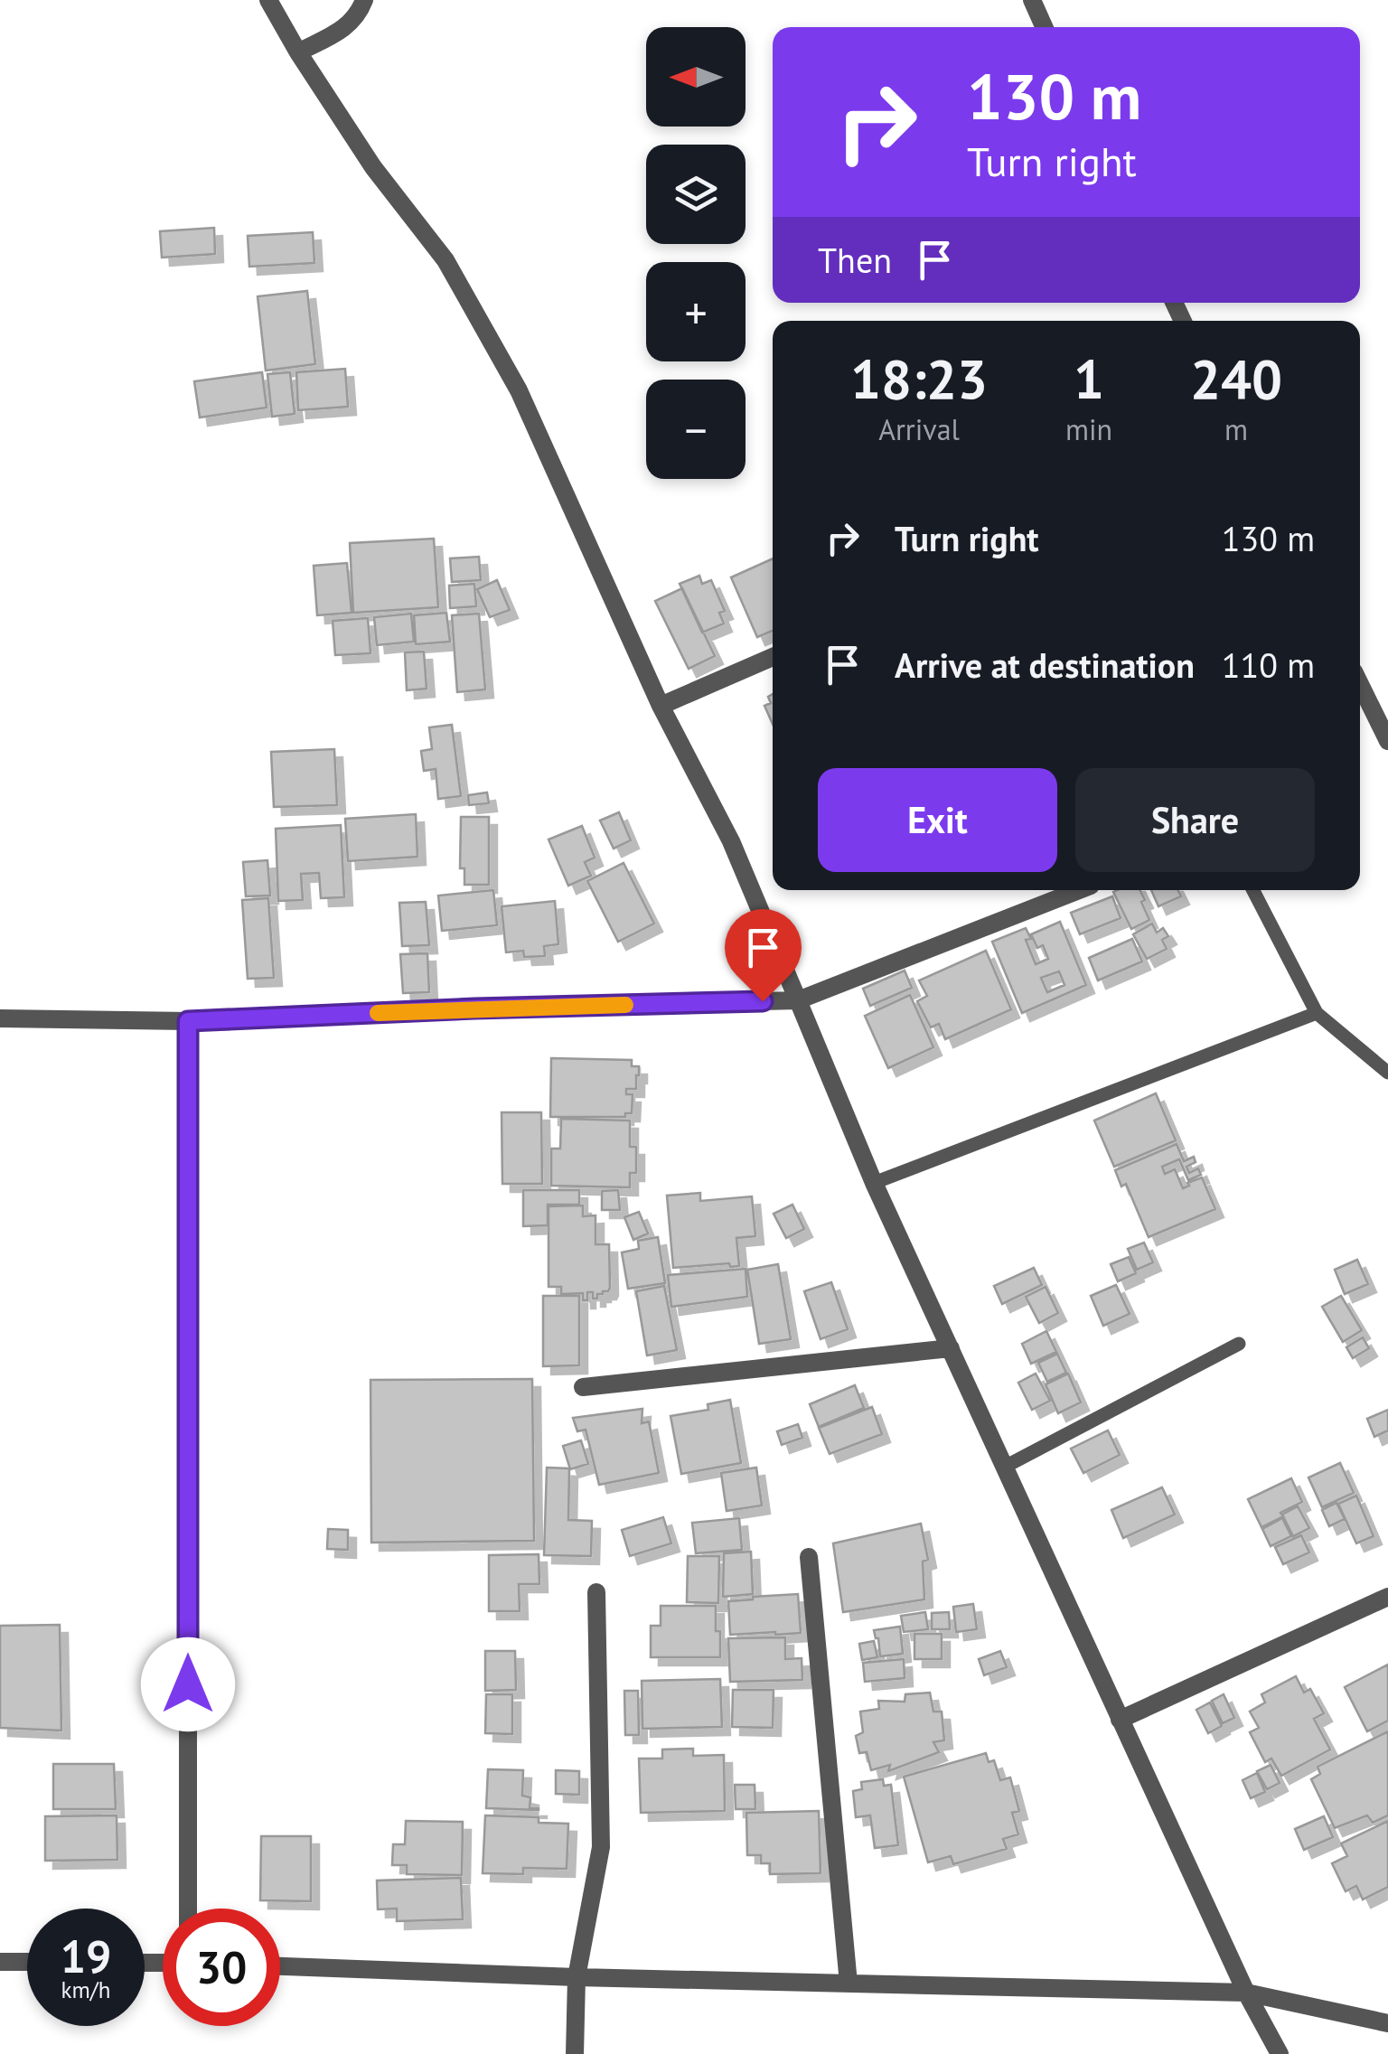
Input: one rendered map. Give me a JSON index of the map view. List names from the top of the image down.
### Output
{
  "north": "left",
  "page": {
    "map_buttons": ["+", "−"],
    "turn": ["130 m", "Turn right"],
    "then": "Then",
    "eta": [
      "18:23",
      "Arrival",
      "1",
      "min",
      "240",
      "m"
    ],
    "list": [
      {
        "name": "Turn right",
        "value": "130 m"
      },
      {
        "name": "Arrive at destination",
        "value": "110 m"
      }
    ],
    "buttons": ["Exit", "Share"],
    "speed": "19 km/h",
    "limit": "30"
  }
}
